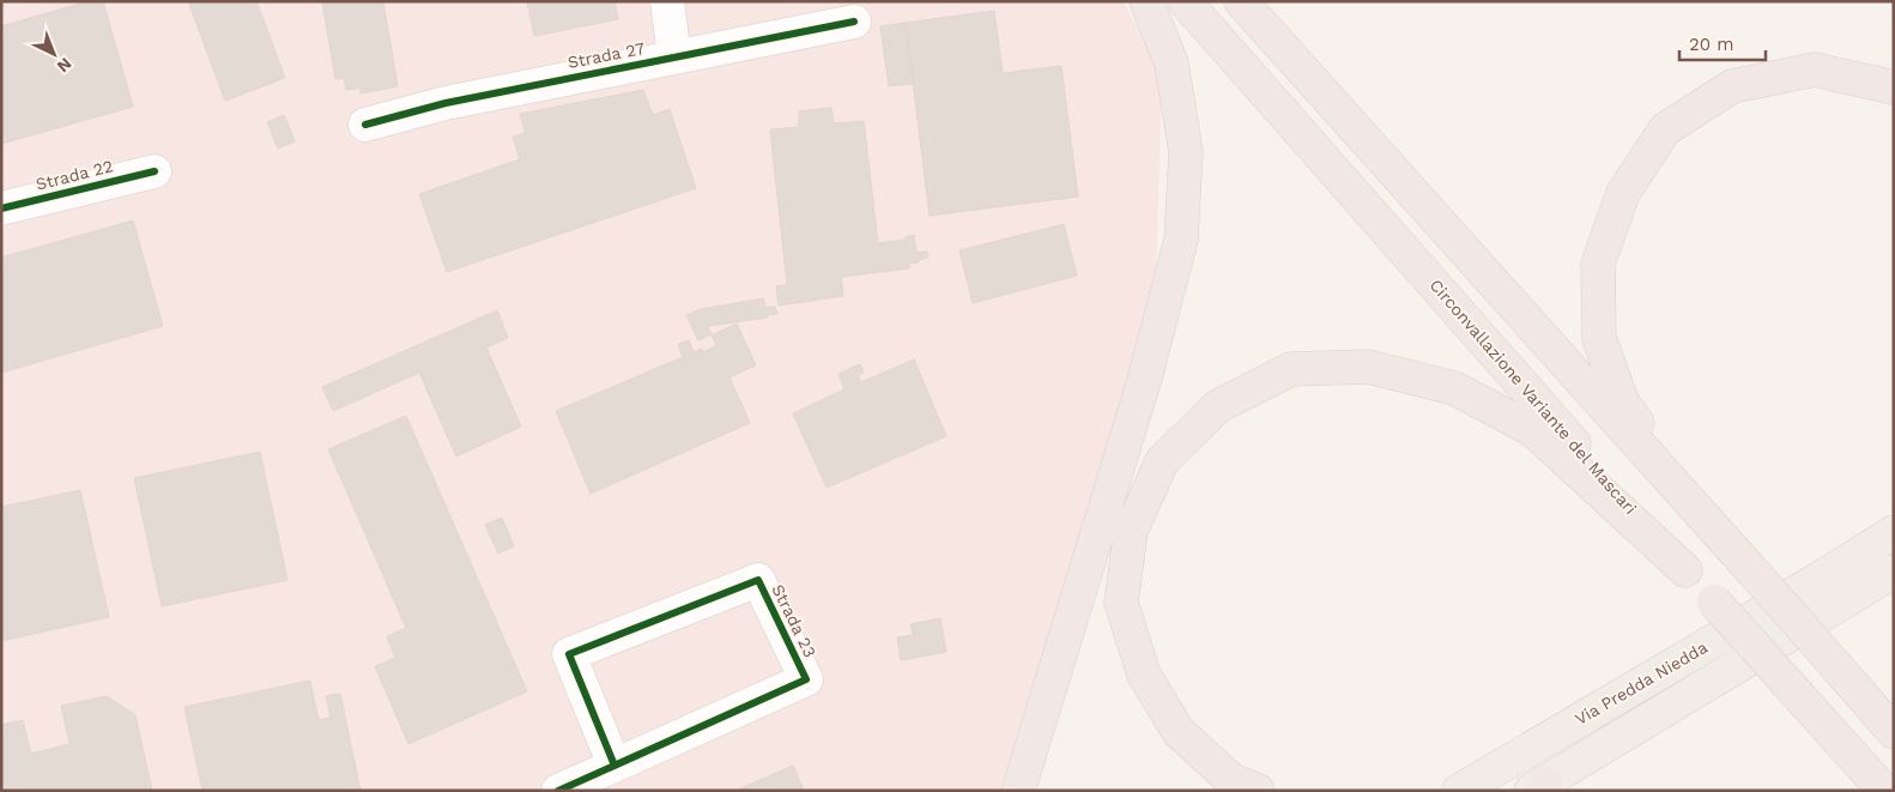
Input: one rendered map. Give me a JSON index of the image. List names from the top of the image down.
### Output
{
  "streets": {
    "highway": ["Circonvallazione Variante del Mascari"],
    "main road": ["Via Predda Niedda"],
    "street": ["Strada 27", "Strada 22", "Strada 23"]
  },
  "scale_bar": "20 m",
  "north": "bottom right"
}
